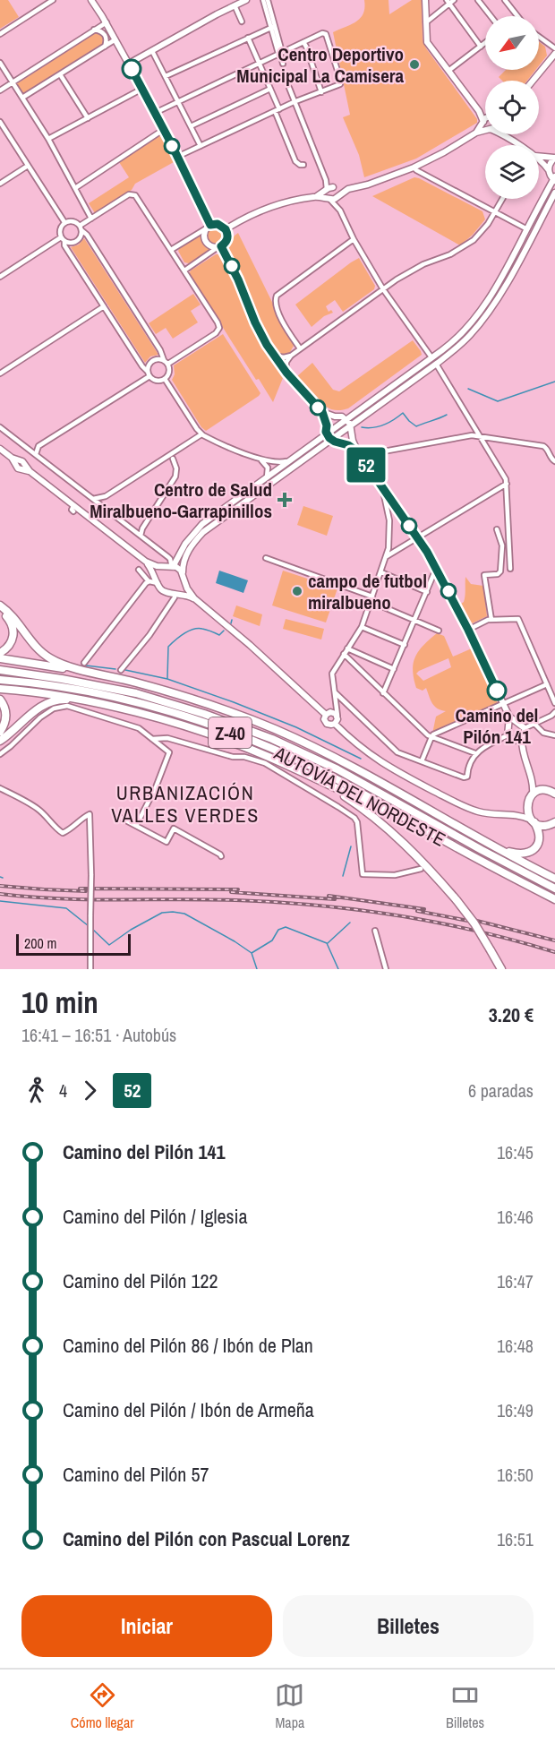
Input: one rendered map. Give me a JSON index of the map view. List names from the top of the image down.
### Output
{
  "streets": {
    "highway": ["Z-40", "AUTOVÍA DEL NORDESTE"]
  },
  "districts": ["URBANIZACIÓN VALLES VERDES"],
  "places": {
    "other": ["Centro Deportivo Municipal La Camisera", "campo de futbol miralbueno", "Camino del Pilón 141"],
    "health": ["Centro de Salud Miralbueno-Garrapinillos"]
  },
  "lines": ["bus line 52"],
  "scale_bar": "200 m",
  "north": "bottom left",
  "page": {
    "on_map": "52",
    "scale": "200 m",
    "heading": ["10 min", "16:41 – 16:51 · Autobús", "3.20 €"],
    "legs": ["4", "52", "6 paradas"],
    "list": [
      {
        "name": "Camino del Pilón 141",
        "value": "16:45"
      },
      {
        "name": "Camino del Pilón / Iglesia",
        "value": "16:46"
      },
      {
        "name": "Camino del Pilón 122",
        "value": "16:47"
      },
      {
        "name": "Camino del Pilón 86 / Ibón de Plan",
        "value": "16:48"
      },
      {
        "name": "Camino del Pilón / Ibón de Armeña",
        "value": "16:49"
      },
      {
        "name": "Camino del Pilón 57",
        "value": "16:50"
      },
      {
        "name": "Camino del Pilón con Pascual Lorenz",
        "value": "16:51"
      }
    ],
    "buttons": ["Iniciar", "Billetes"],
    "tabs": ["Cómo llegar", "Mapa", "Billetes"]
  }
}
